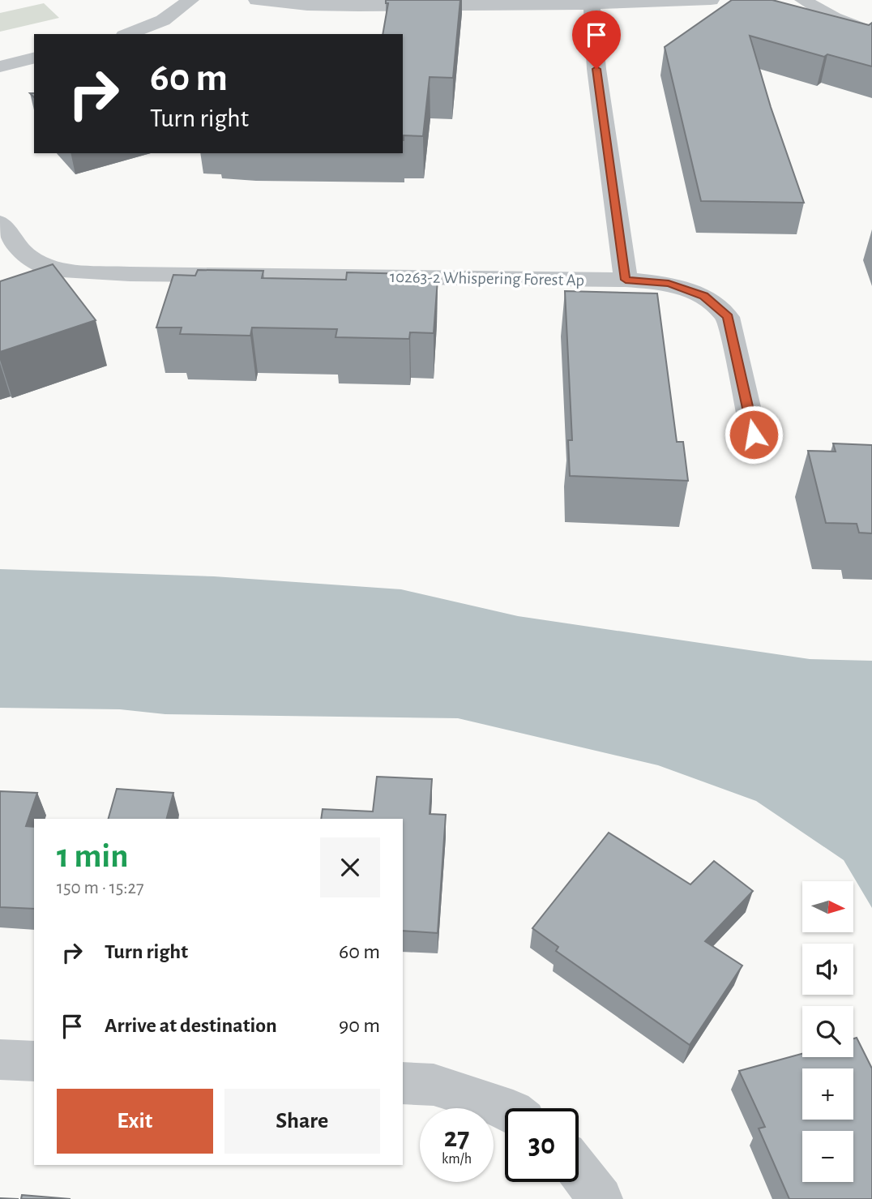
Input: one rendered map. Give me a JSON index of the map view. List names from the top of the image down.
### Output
{
  "streets": {
    "street": ["10263-2 Whispering Forest Ap"]
  },
  "north": "right",
  "page": {
    "turn": ["60 m", "Turn right"],
    "heading": ["1 min", "150 m · 15:27"],
    "map_buttons": ["+", "−"],
    "list": [
      {
        "name": "Turn right",
        "value": "60 m"
      },
      {
        "name": "Arrive at destination",
        "value": "90 m"
      }
    ],
    "buttons": ["Exit", "Share"],
    "speed": "27 km/h",
    "limit": "30"
  }
}
